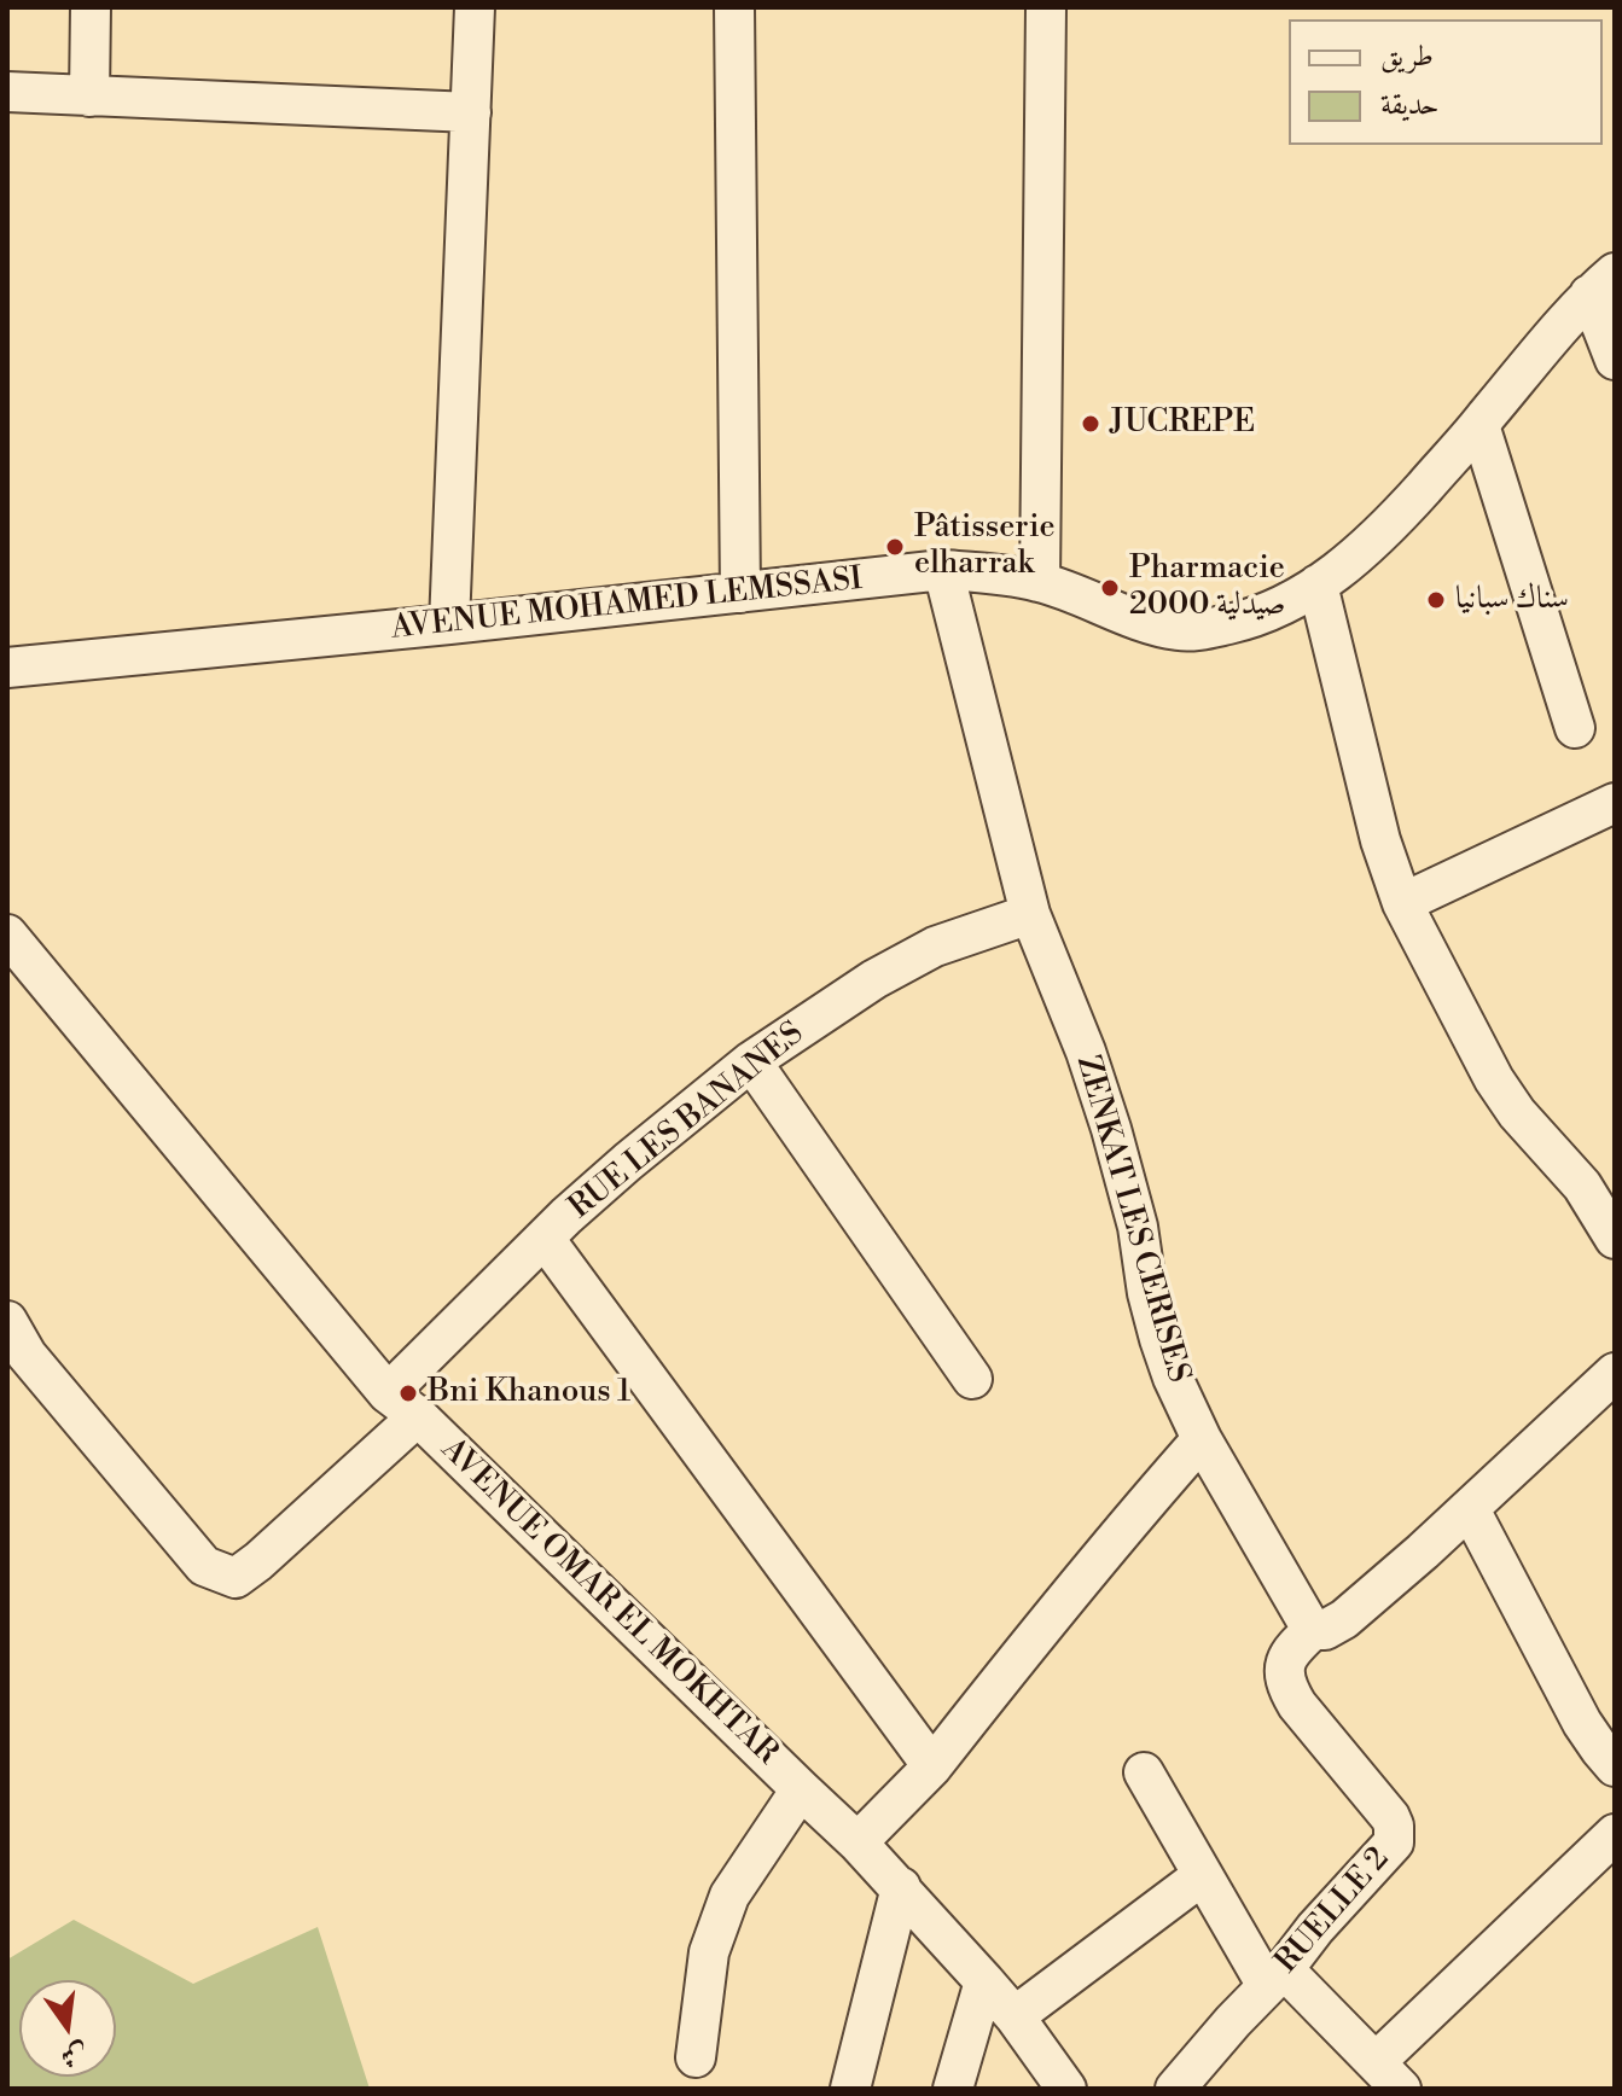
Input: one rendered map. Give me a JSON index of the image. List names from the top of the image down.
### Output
{
  "streets": {
    "street": [
      "AVENUE MOHAMED LEMSSASI",
      "RUE LES BANANES",
      "ZENKAT LES CERISES",
      "AVENUE OMAR EL MOKHTAR",
      "RUELLE 2"
    ]
  },
  "crossings": [
    ["AVENUE MOHAMED LEMSSASI", "ZENKAT LES CERISES"],
    ["RUE LES BANANES", "ZENKAT LES CERISES"],
    ["RUE LES BANANES", "AVENUE OMAR EL MOKHTAR"],
    ["ZENKAT LES CERISES", "RUELLE 2"]
  ],
  "places": [
    "JUCREPE",
    "Pâtisserie elharrak",
    "Pharmacie 2000 صيدلية",
    "سناك سبانيا",
    "Bni Khanous 1"
  ],
  "legend": ["طريق", "حديقة"],
  "north": "bottom"
}
